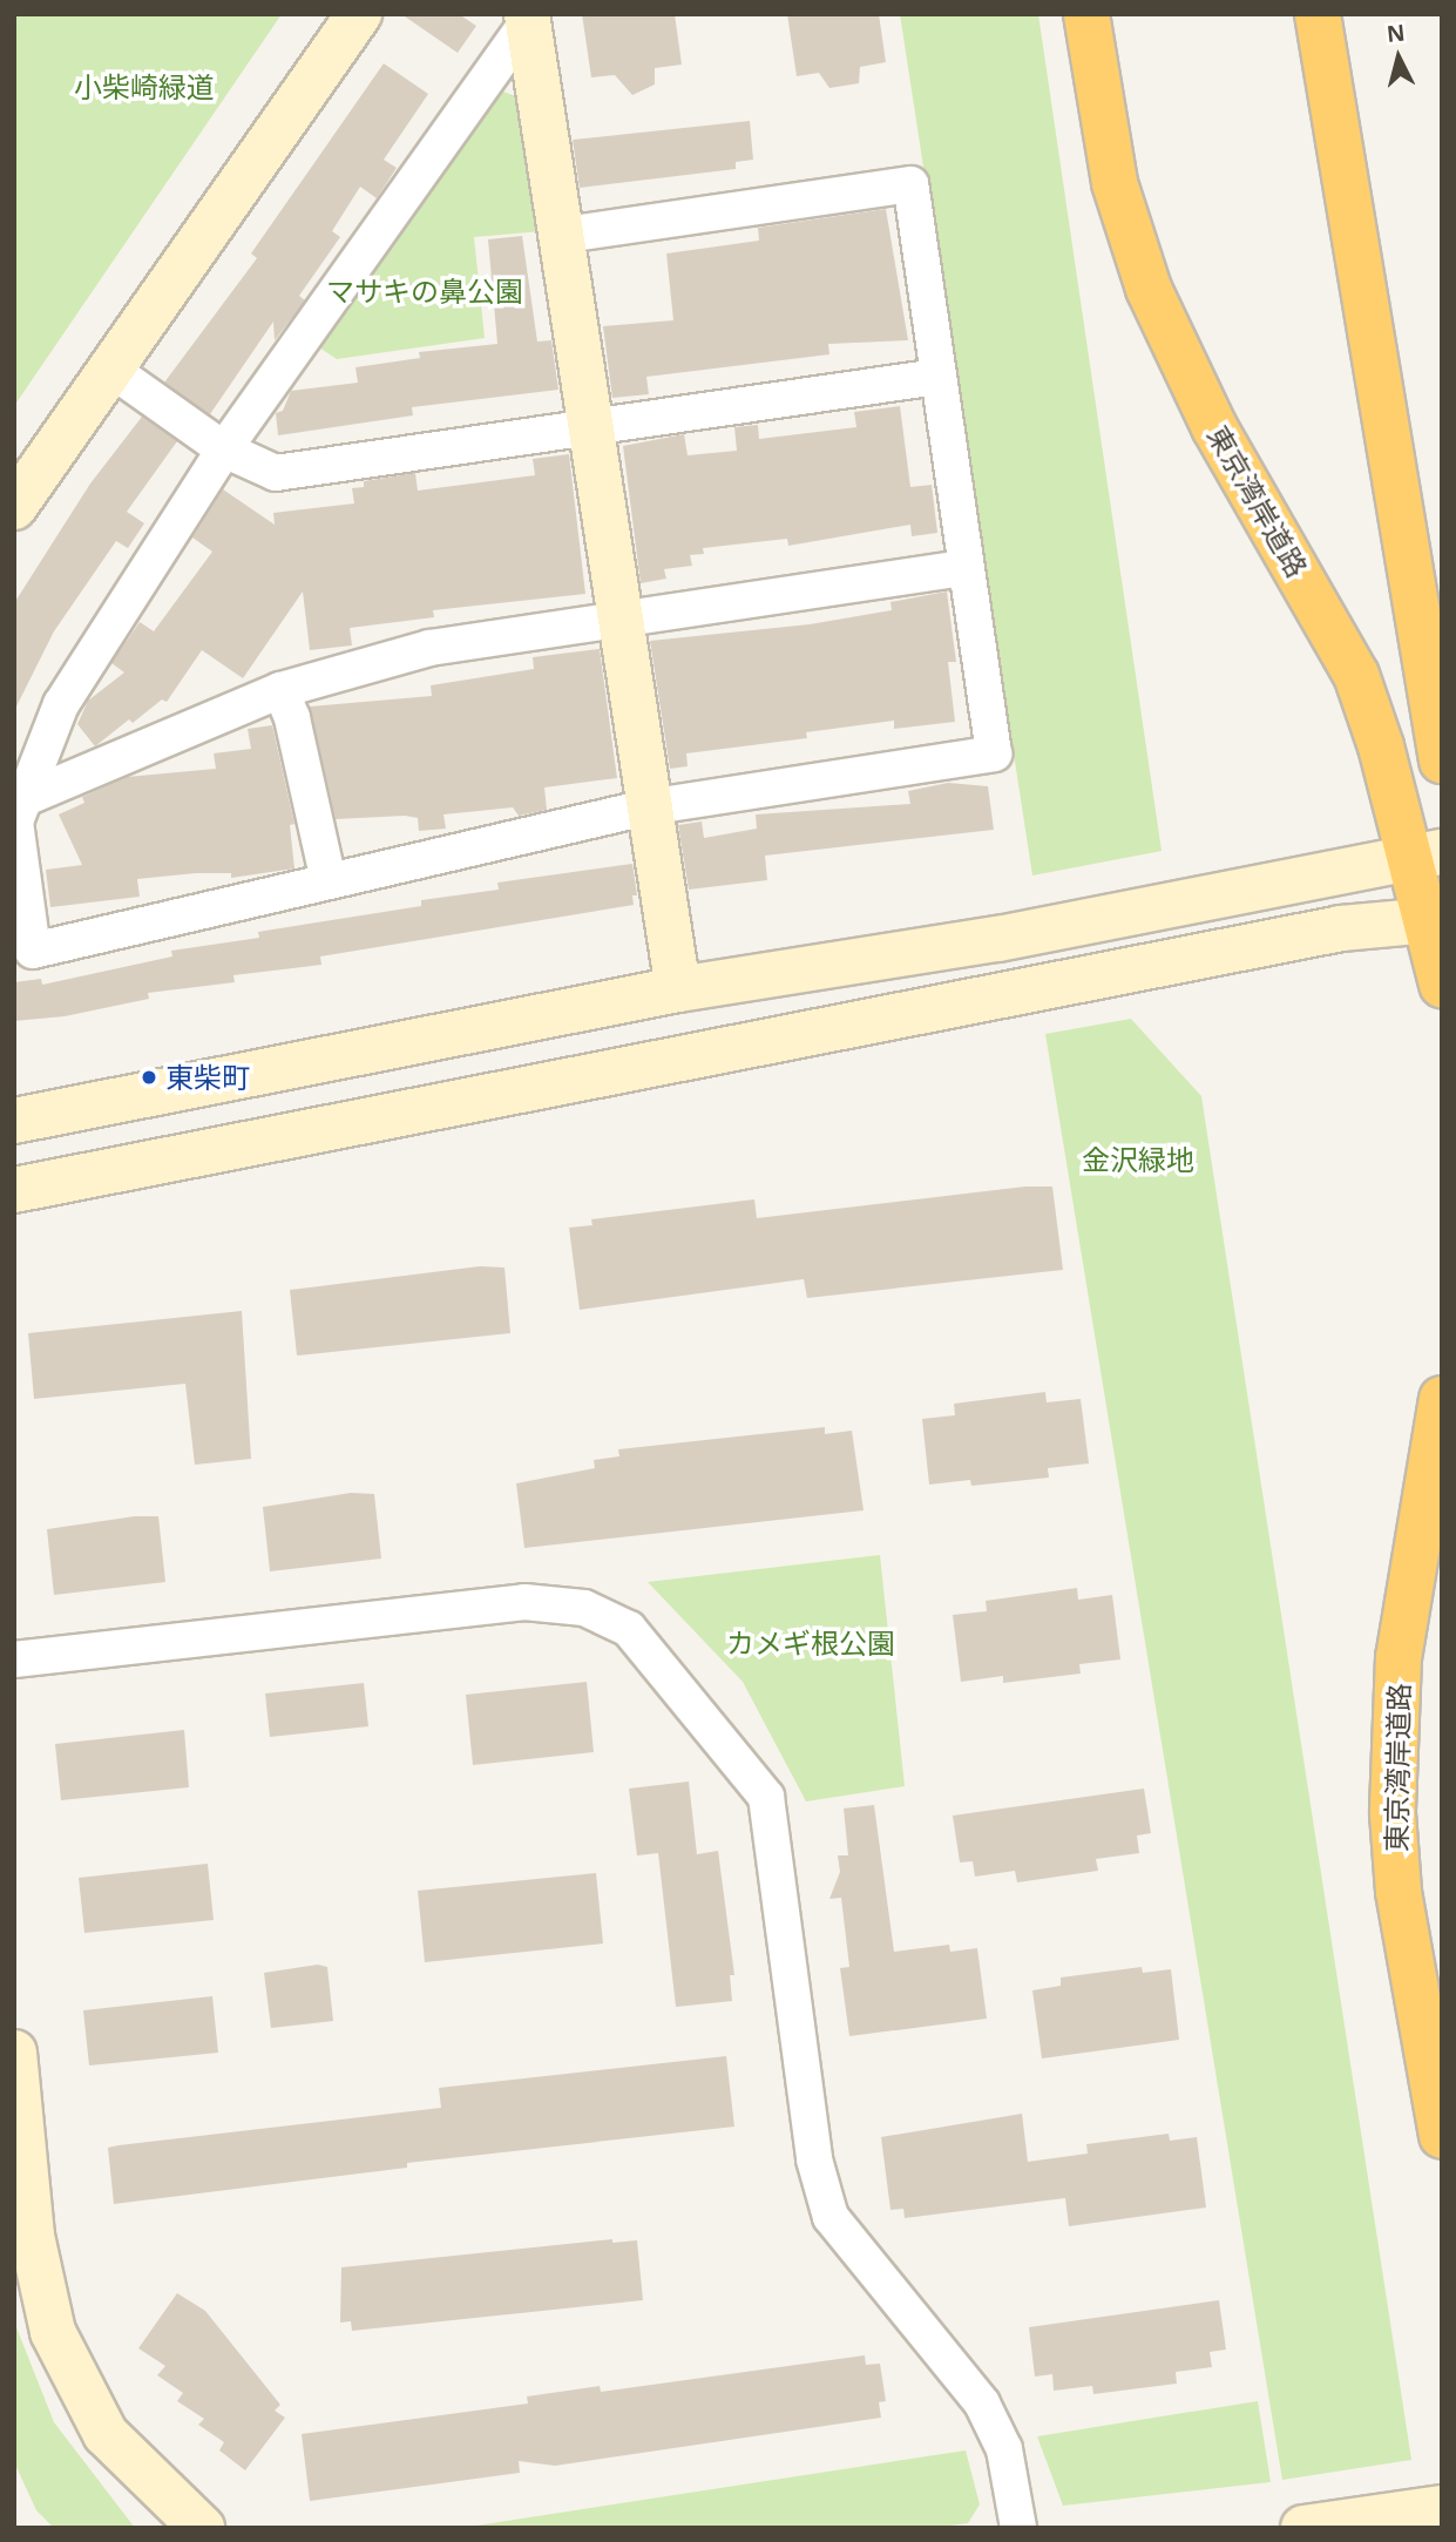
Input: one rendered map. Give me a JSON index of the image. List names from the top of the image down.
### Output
{
  "streets": {
    "highway": ["東京湾岸道路"]
  },
  "parks": [
    "小柴崎緑道",
    "マサキの鼻公園",
    "金沢緑地",
    "カメギ根公園"
  ],
  "places": ["東柴町"],
  "north": "top"
}
